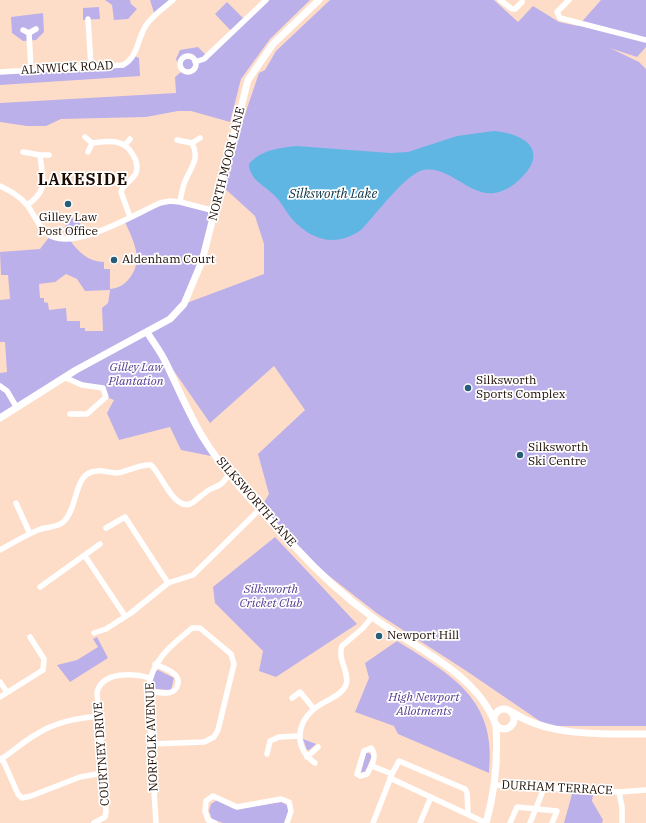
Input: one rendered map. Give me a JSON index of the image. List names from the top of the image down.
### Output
{
  "streets": {
    "street": [
      "ALNWICK ROAD",
      "NORTH MOOR LANE",
      "SILKSWORTH LANE",
      "NORFOLK AVENUE",
      "COURTNEY DRIVE",
      "DURHAM TERRACE"
    ]
  },
  "crossings": [
    ["NORTH MOOR LANE", "SILKSWORTH LANE"],
    ["NORFOLK AVENUE", "COURTNEY DRIVE"]
  ],
  "districts": ["LAKESIDE"],
  "water": ["Silksworth Lake"],
  "parks": ["Gilley Law Plantation", "Silksworth Cricket Club", "High Newport Allotments"],
  "places": [
    "Gilley Law Post Office",
    "Aldenham Court",
    "Silksworth Sports Complex",
    "Silksworth Ski Centre",
    "Newport Hill"
  ]
}
